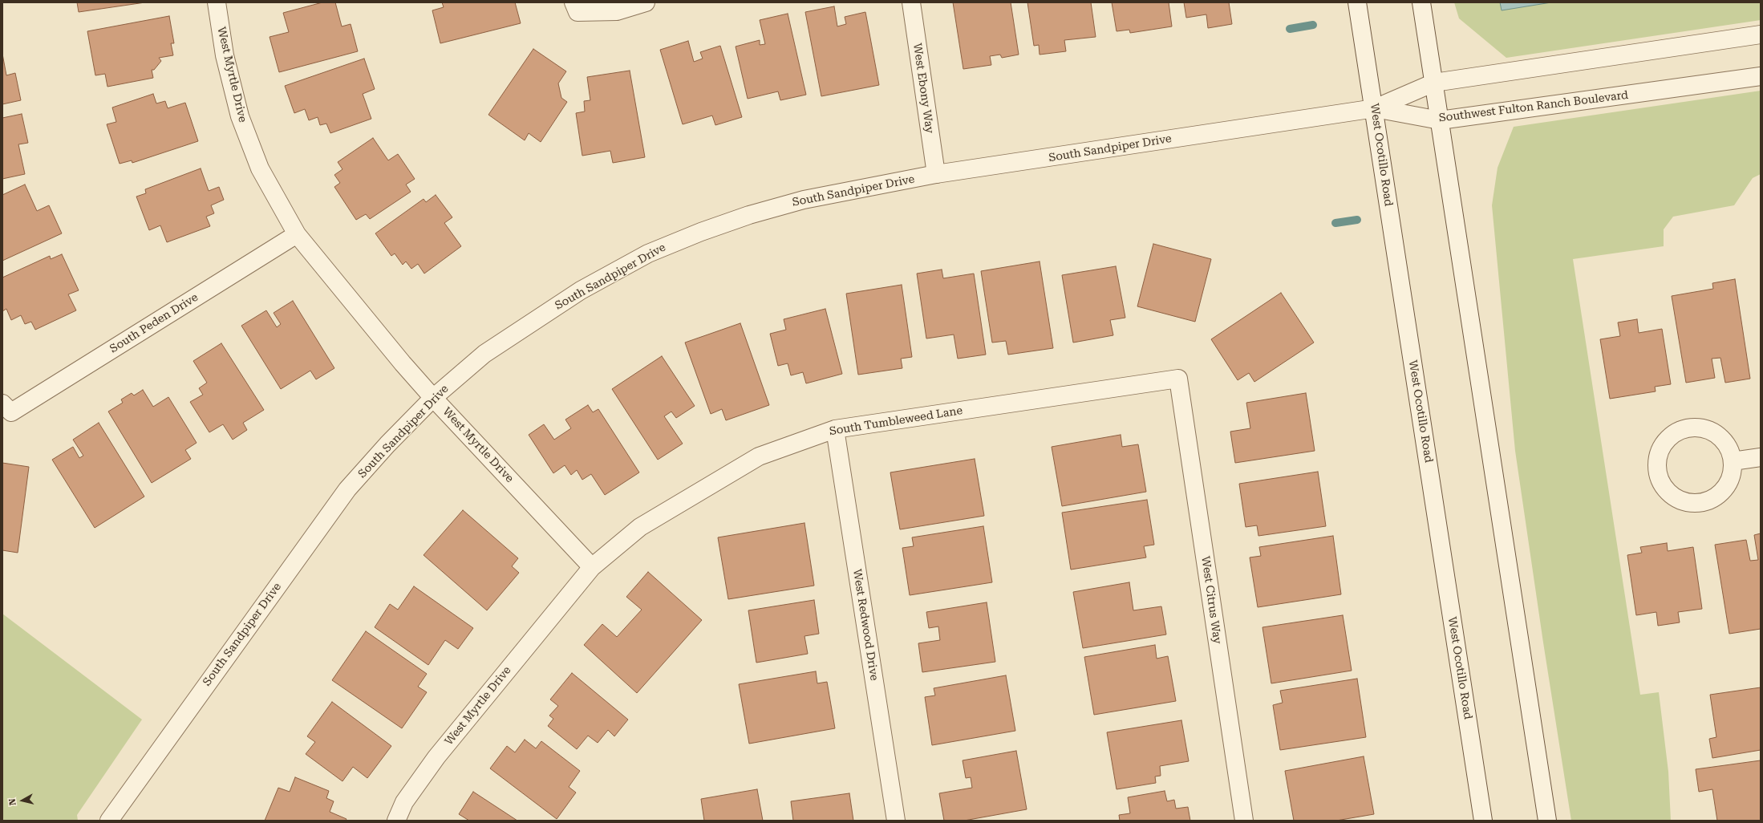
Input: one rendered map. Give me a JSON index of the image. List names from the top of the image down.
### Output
{
  "streets": {
    "street": [
      "West Myrtle Drive",
      "West Ebony Way",
      "Southwest Fulton Ranch Boulevard",
      "South Sandpiper Drive",
      "West Ocotillo Road",
      "South Peden Drive",
      "South Tumbleweed Lane",
      "West Citrus Way",
      "West Redwood Drive"
    ]
  },
  "crossings": [
    ["West Myrtle Drive", "South Sandpiper Drive"],
    ["West Myrtle Drive", "South Peden Drive"],
    ["West Myrtle Drive", "South Tumbleweed Lane"],
    ["West Ebony Way", "South Sandpiper Drive"],
    ["Southwest Fulton Ranch Boulevard", "South Sandpiper Drive"],
    ["Southwest Fulton Ranch Boulevard", "West Ocotillo Road"],
    ["South Sandpiper Drive", "West Ocotillo Road"],
    ["South Tumbleweed Lane", "West Citrus Way"],
    ["South Tumbleweed Lane", "West Redwood Drive"]
  ],
  "north": "left"
}
